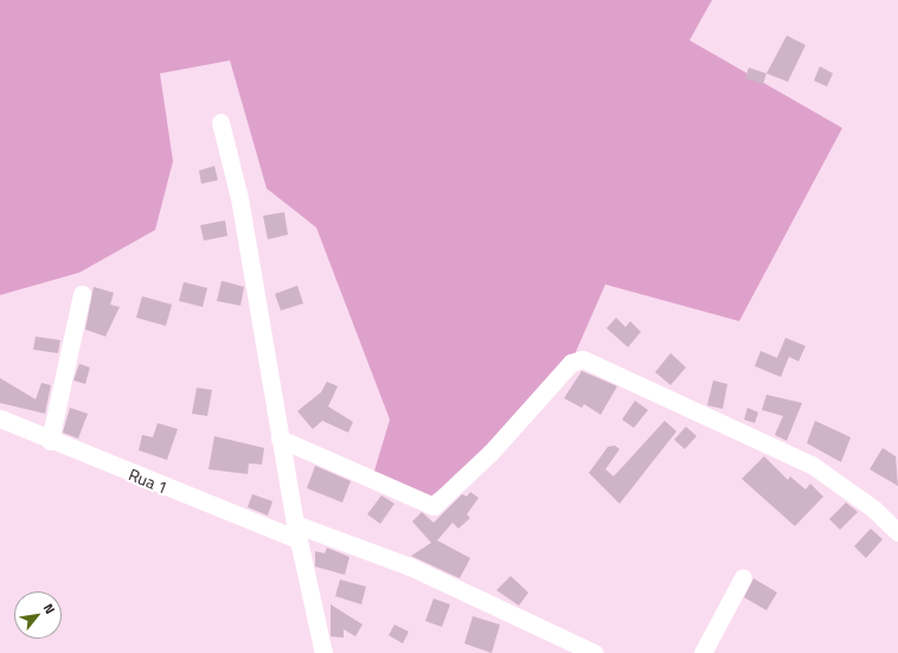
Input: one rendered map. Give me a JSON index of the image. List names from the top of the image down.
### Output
{
  "streets": {
    "street": ["Rua 1"]
  },
  "north": "top right"
}
